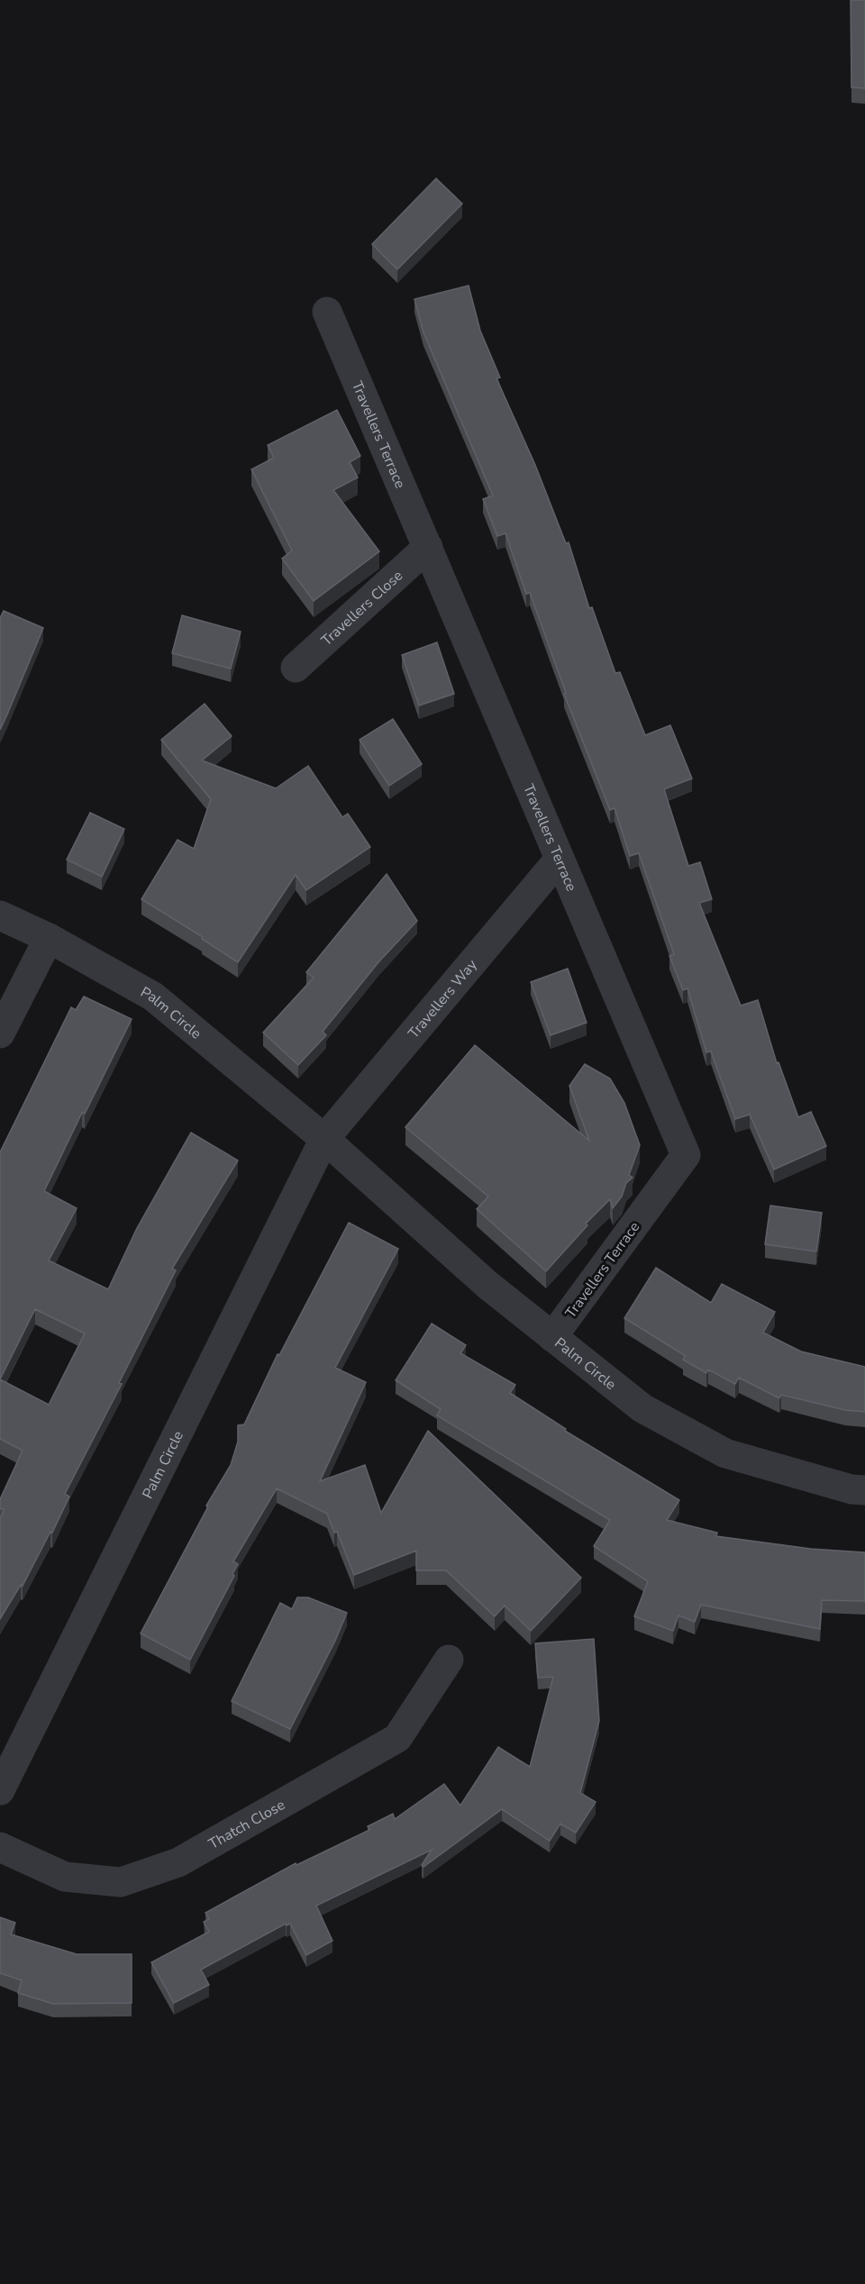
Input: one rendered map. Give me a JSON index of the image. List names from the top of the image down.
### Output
{
  "streets": {
    "street": [
      "Travellers Terrace",
      "Travellers Close",
      "Travellers Way",
      "Palm Circle",
      "Thatch Close"
    ]
  },
  "crossings": [
    ["Travellers Terrace", "Travellers Close"],
    ["Travellers Terrace", "Travellers Way"],
    ["Travellers Terrace", "Palm Circle"],
    ["Travellers Way", "Palm Circle"]
  ]
}
